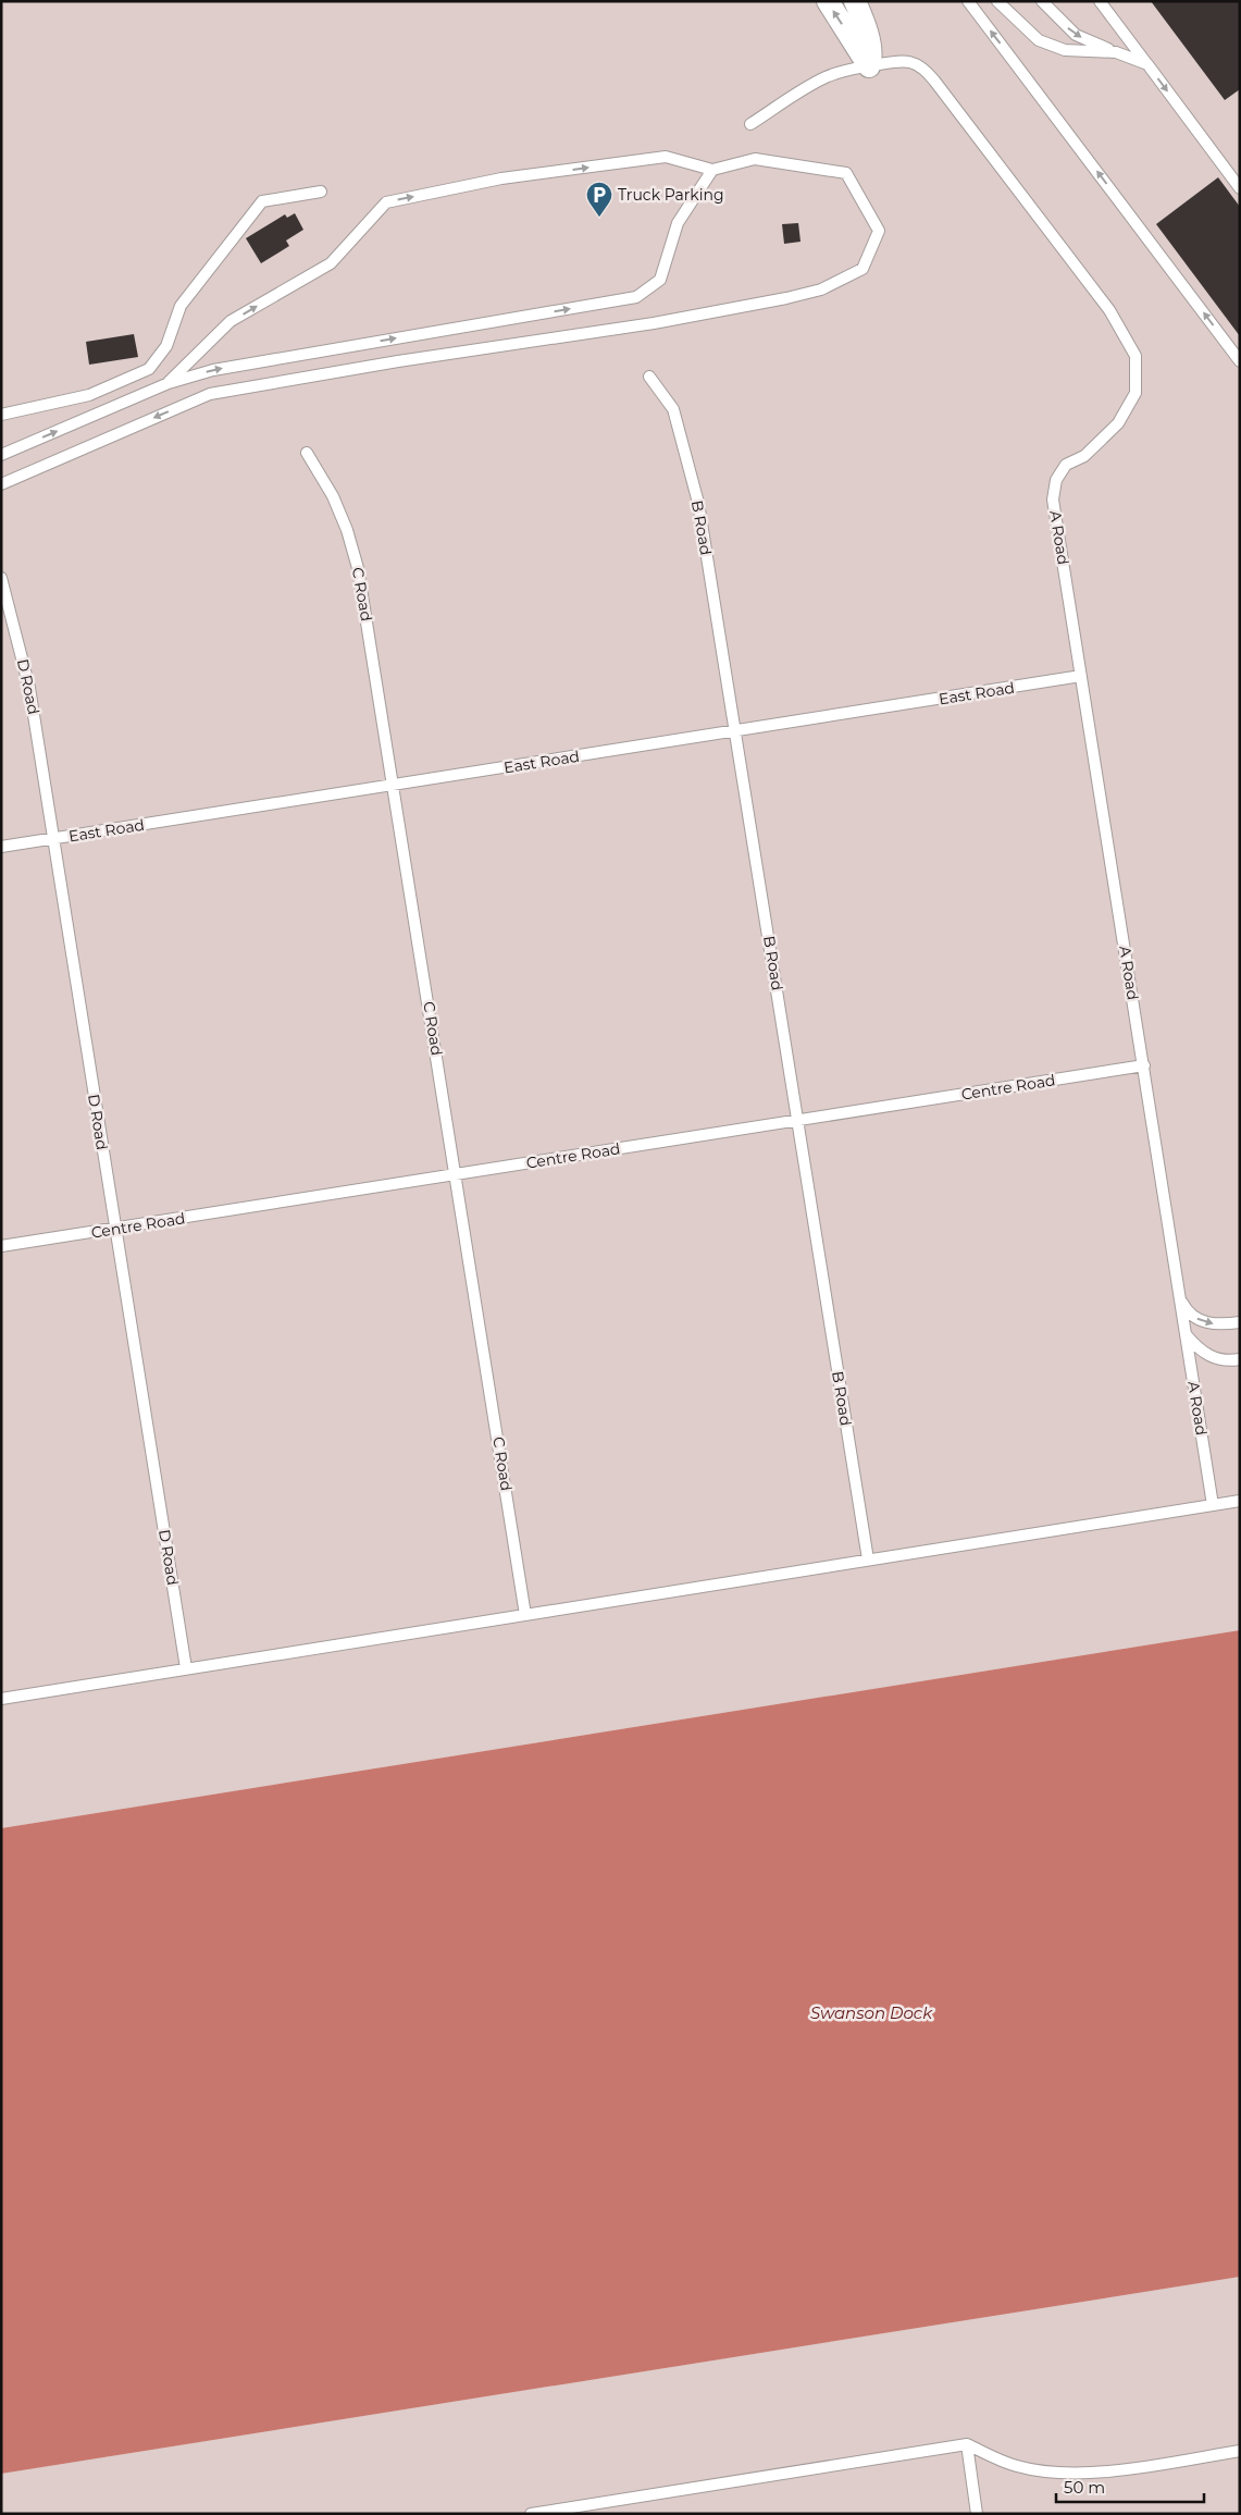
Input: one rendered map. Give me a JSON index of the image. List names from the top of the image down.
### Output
{
  "streets": {
    "lane": [
      "B Road",
      "A Road",
      "C Road",
      "D Road",
      "East Road",
      "Centre Road"
    ]
  },
  "crossings": [
    ["B Road", "East Road"],
    ["B Road", "Centre Road"],
    ["A Road", "East Road"],
    ["A Road", "Centre Road"],
    ["C Road", "East Road"],
    ["C Road", "Centre Road"],
    ["D Road", "East Road"],
    ["D Road", "Centre Road"]
  ],
  "water": ["Swanson Dock"],
  "places": {
    "parking": ["Truck Parking"]
  },
  "scale_bar": "50 m"
}
